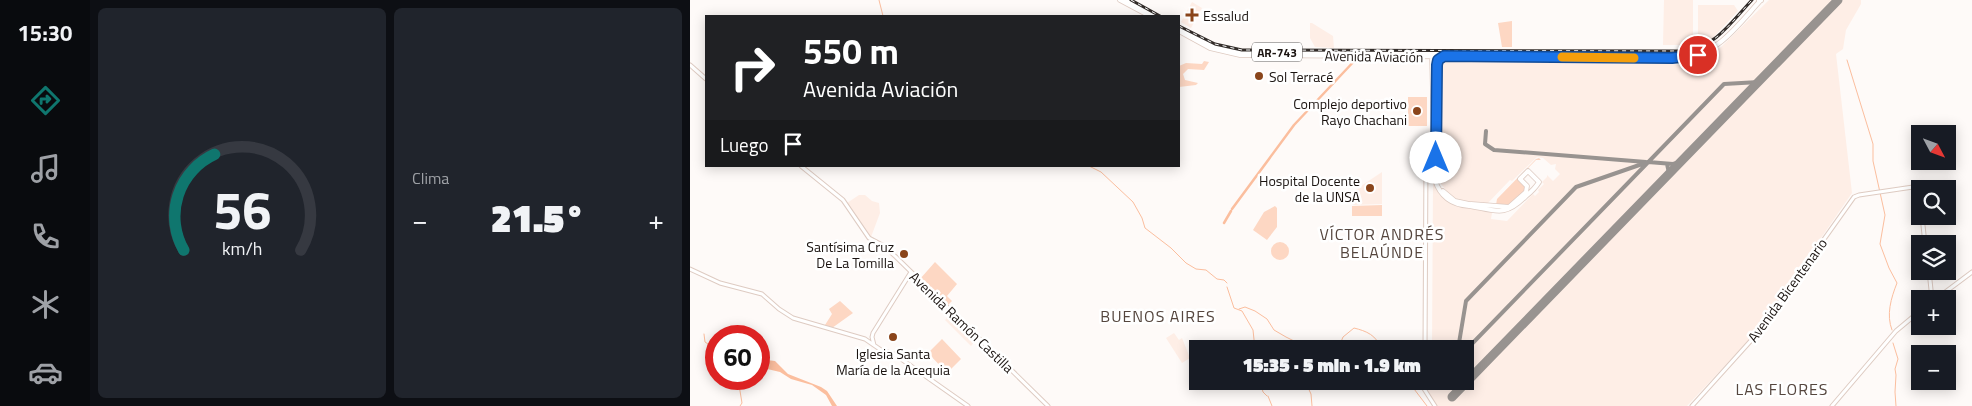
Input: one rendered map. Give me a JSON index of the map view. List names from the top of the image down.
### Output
{
  "streets": {
    "main road": [
      "AR-743",
      "Avenida Aviación",
      "Avenida Bicentenario",
      "Avenida Ramón Castilla"
    ]
  },
  "districts": ["VÍCTOR ANDRÉS BELAÚNDE", "BUENOS AIRES", "LAS FLORES"],
  "places": {
    "health": ["Essalud"],
    "other": [
      "Sol Terracé",
      "Complejo deportivo Rayo Chachani",
      "Hospital Docente de la UNSA",
      "Santísima Cruz De La Tomilla",
      "Iglesia Santa María de la Acequia"
    ]
  },
  "north": "bottom right",
  "page": {
    "tabs": "15:30",
    "tile": "Clima",
    "turn": ["550 m", "Avenida Aviación"],
    "then": "Luego",
    "map_buttons": ["+", "−"],
    "heat": ["−", "21.5°", "+"],
    "limit": "60",
    "trip": "15:35 · 5 min · 1.9 km",
    "gauge": ["56", "km/h"]
  }
}
